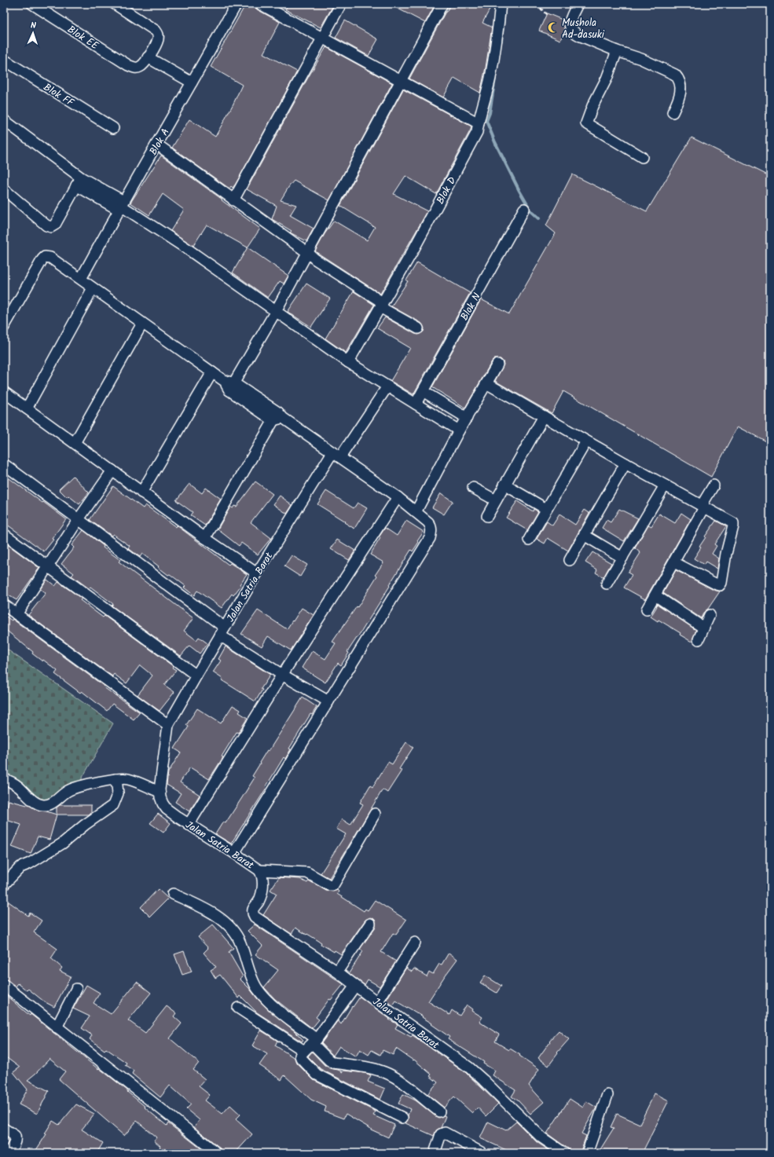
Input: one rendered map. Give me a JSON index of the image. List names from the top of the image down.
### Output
{
  "streets": {
    "street": [
      "Blok EE",
      "Blok FF",
      "Blok A",
      "Blok D",
      "Blok N",
      "Jalan Satria Barat"
    ]
  },
  "places": {
    "mosque": ["Mushola Ad-dasuki"]
  },
  "north": "top"
}
